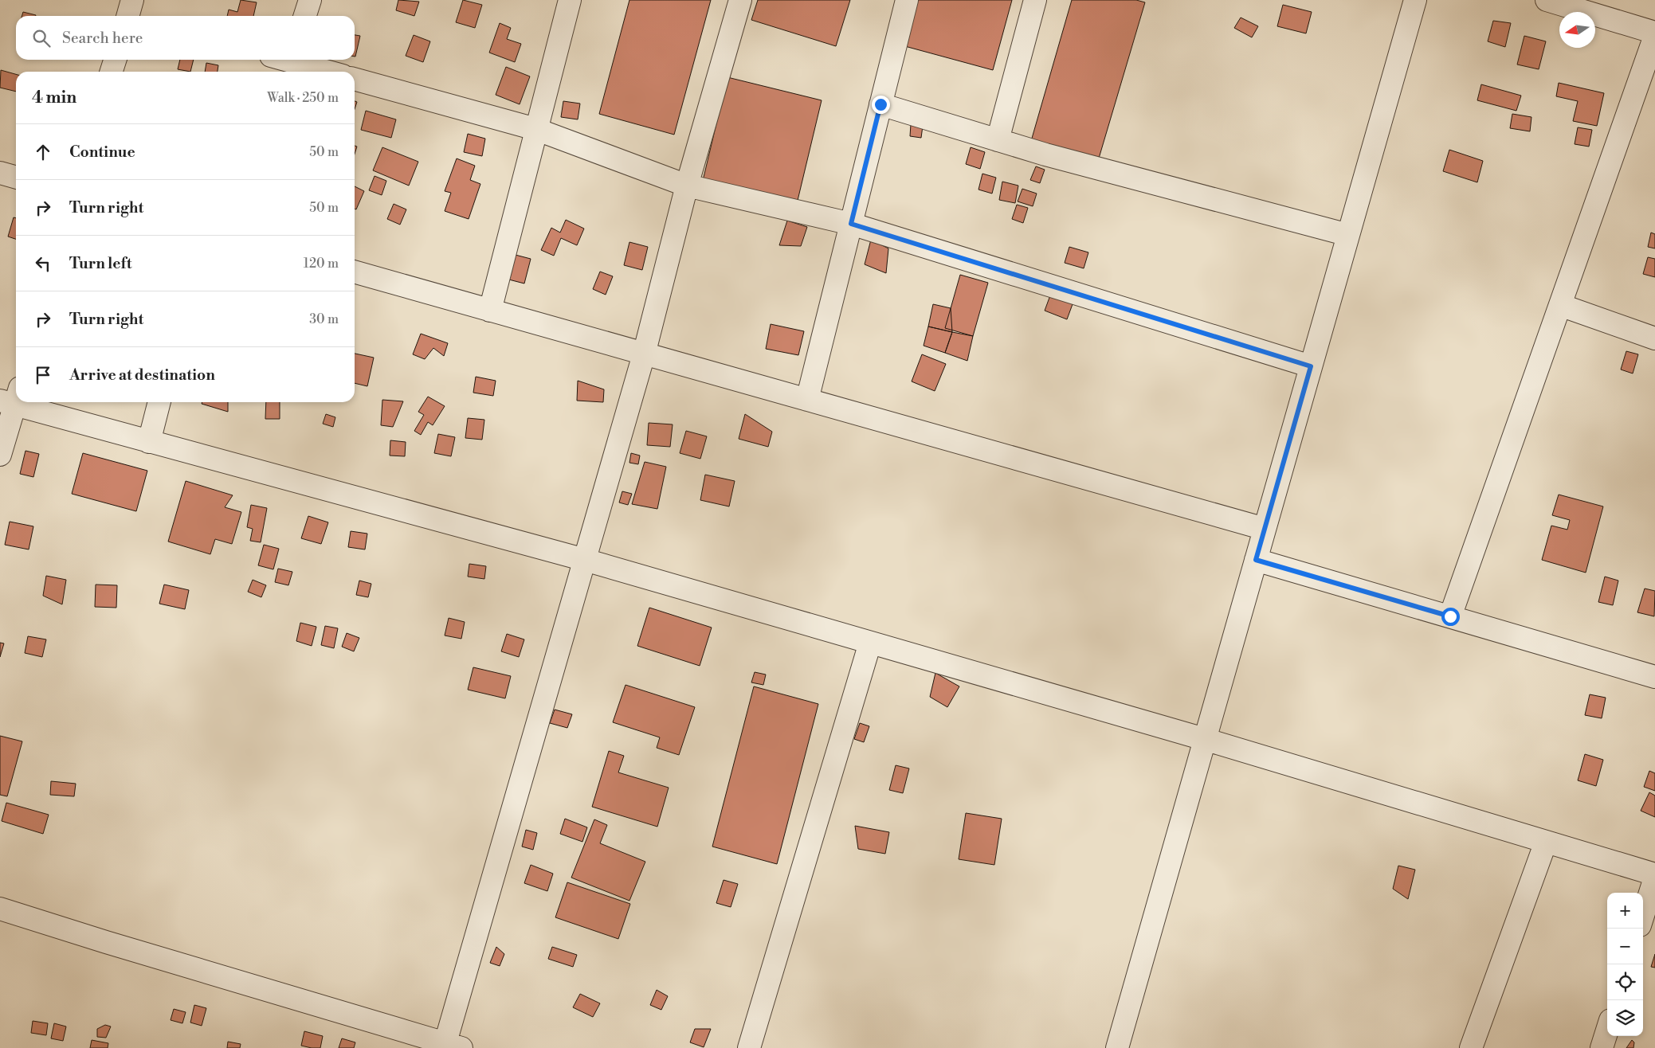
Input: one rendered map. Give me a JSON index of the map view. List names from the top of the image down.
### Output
{
  "north": "left",
  "page": {
    "search": "Search here",
    "heading": ["4 min", "Walk · 250 m"],
    "list": [
      ["Continue", "50 m"],
      ["Turn right", "50 m"],
      ["Turn left", "120 m"],
      ["Turn right", "30 m"],
      "Arrive at destination"
    ],
    "map_buttons": ["+", "−"]
  }
}
